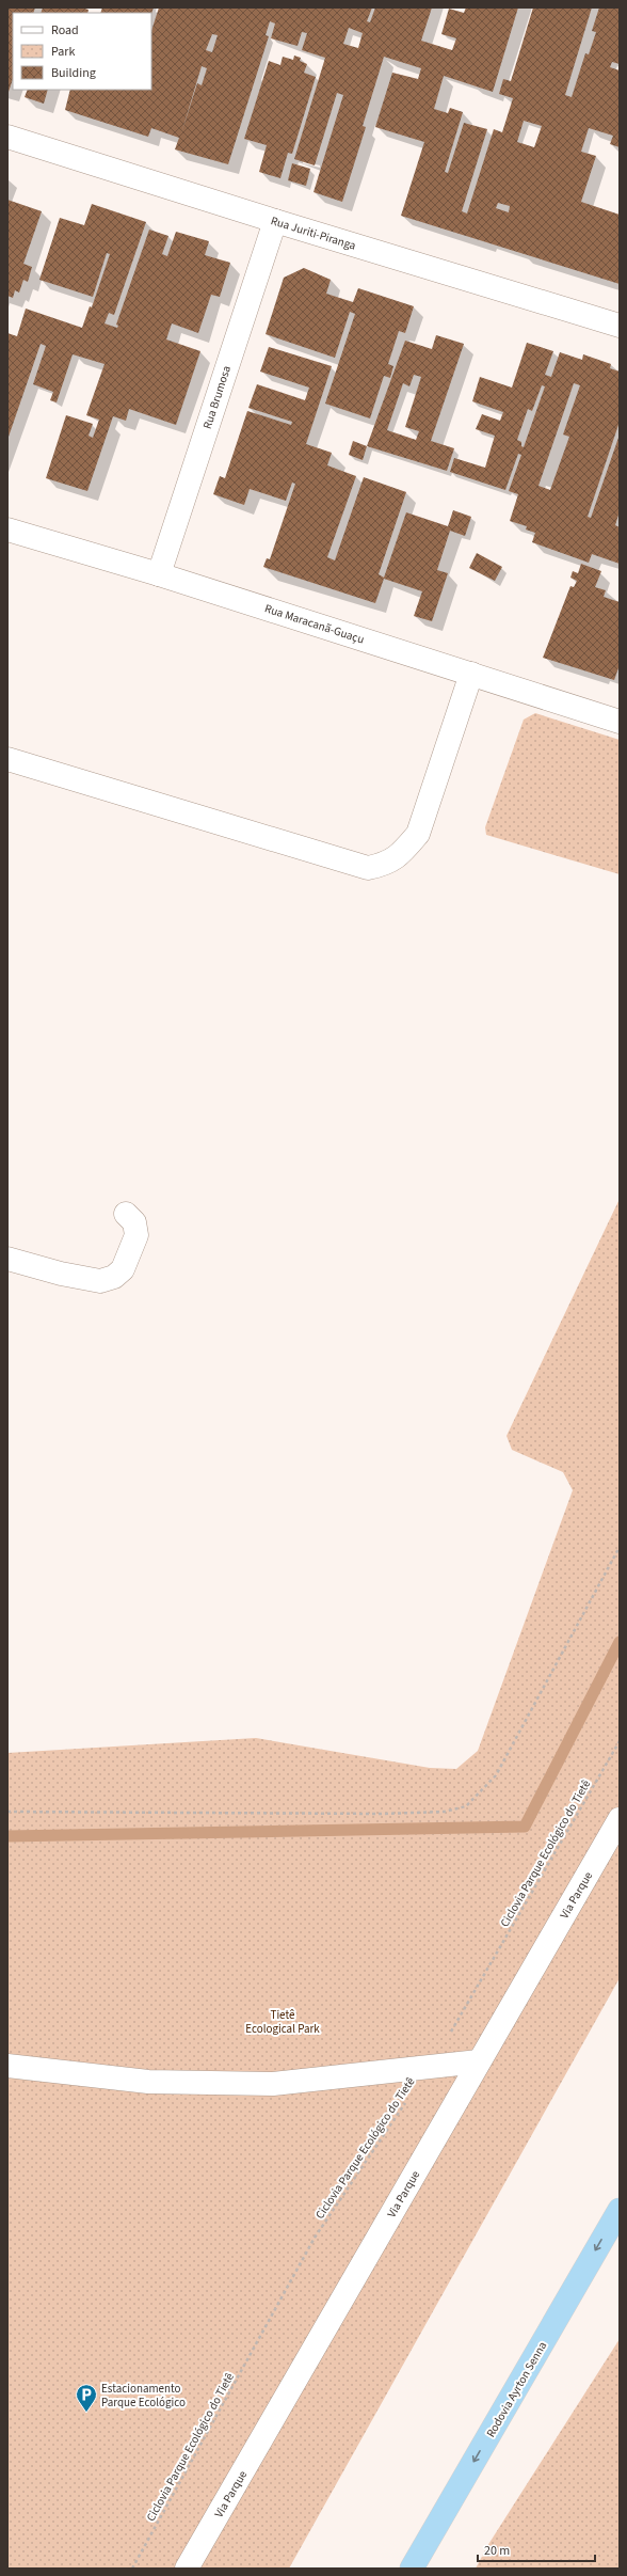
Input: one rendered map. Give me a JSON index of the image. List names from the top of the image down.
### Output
{
  "streets": {
    "highway": ["Rodovia Ayrton Senna"],
    "street": [
      "Rua Juriti-Piranga",
      "Rua Brumosa",
      "Rua Maracanã-Guaçu",
      "Via Parque"
    ],
    "path": ["Ciclovia Parque Ecológico do Tietê"]
  },
  "crossings": [
    ["Rua Juriti-Piranga", "Rua Brumosa"],
    ["Rua Brumosa", "Rua Maracanã-Guaçu"]
  ],
  "one_way": ["Rodovia Ayrton Senna"],
  "parks": ["Tietê Ecological Park"],
  "places": {
    "parking": ["Estacionamento Parque Ecológico"]
  },
  "legend": ["Road", "Park", "Building"],
  "scale_bar": "20 m"
}
